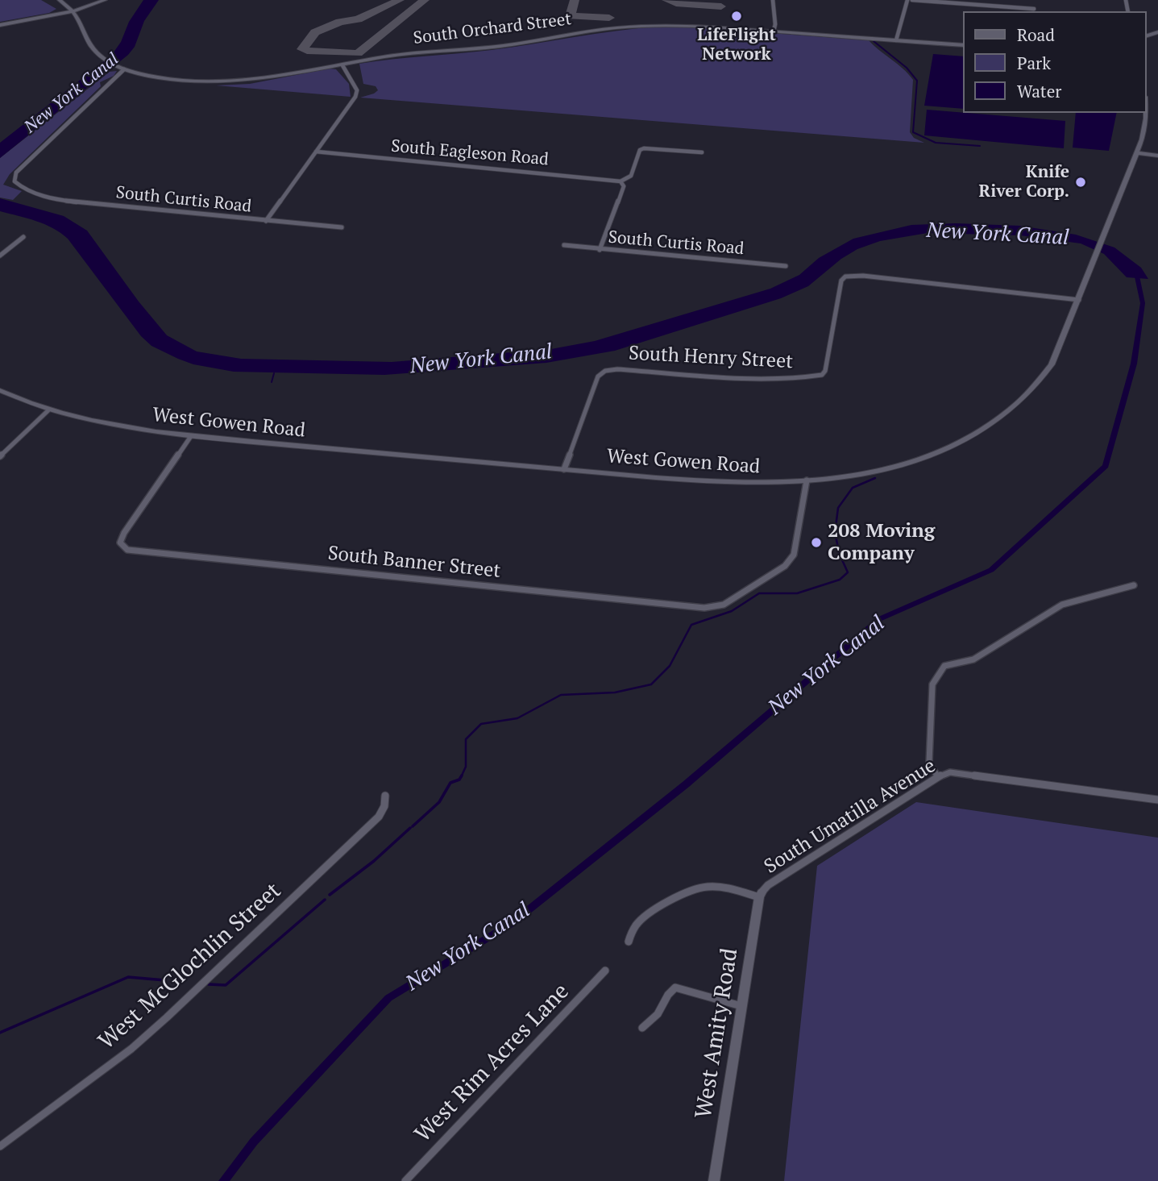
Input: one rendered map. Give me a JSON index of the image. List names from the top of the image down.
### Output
{
  "streets": {
    "street": [
      "South Orchard Street",
      "South Eagleson Road",
      "South Curtis Road",
      "South Henry Street",
      "West Gowen Road",
      "South Banner Street",
      "South Umatilla Avenue",
      "West McGlochlin Street",
      "West Amity Road",
      "West Rim Acres Lane"
    ]
  },
  "crossings": [
    ["South Orchard Street", "South Curtis Road"],
    ["South Henry Street", "West Gowen Road"],
    ["West Gowen Road", "South Banner Street"],
    ["South Umatilla Avenue", "West Amity Road"]
  ],
  "water": ["New York Canal"],
  "places": ["LifeFlight Network", "Knife River Corp.", "208 Moving Company"],
  "legend": ["Road", "Park", "Water"]
}
